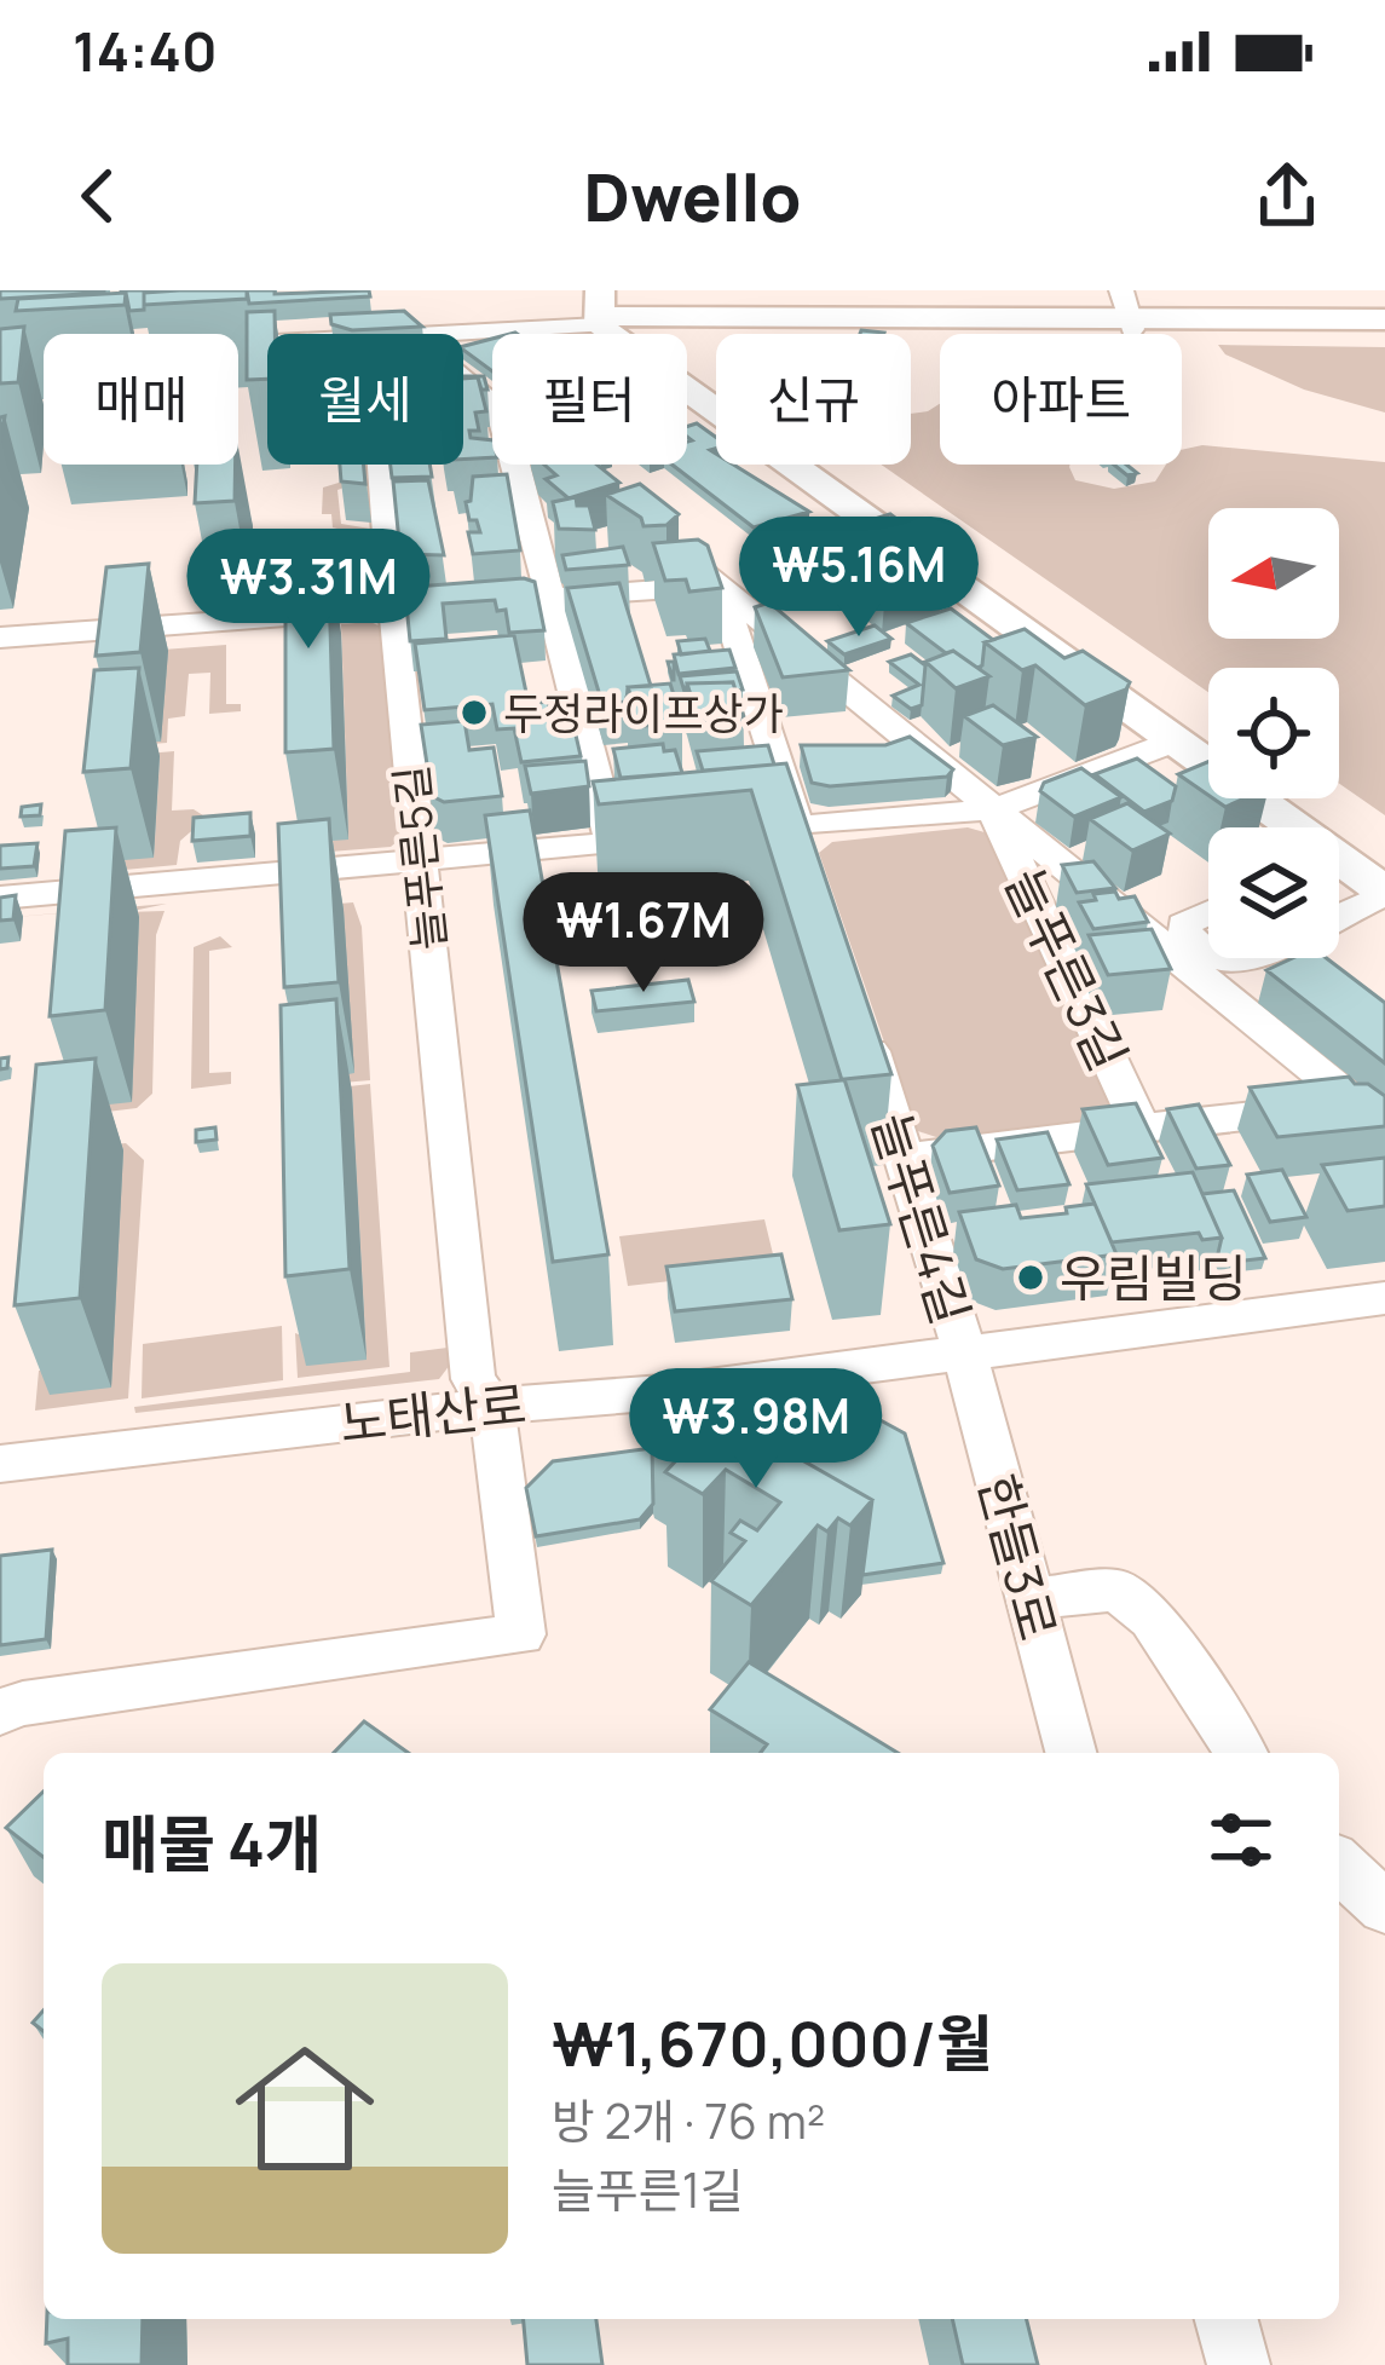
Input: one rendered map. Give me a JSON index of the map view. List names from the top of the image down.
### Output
{
  "streets": {
    "street": [
      "늘푸른5길",
      "늘푸른3길",
      "늘푸른4길",
      "노태산로",
      "한들3로"
    ]
  },
  "crossings": [
    ["늘푸른5길", "노태산로"],
    ["늘푸른3길", "늘푸른4길"],
    ["늘푸른4길", "노태산로"],
    ["늘푸른4길", "한들3로"],
    ["노태산로", "한들3로"]
  ],
  "places": ["두정라이프상가", "우림빌딩"],
  "north": "left",
  "page": {
    "status": "14:40",
    "header": "Dwello",
    "chip": [
      "매매",
      "월세",
      "필터",
      "신규",
      "아파트"
    ],
    "price": [
      "₩5.16M",
      "₩3.31M",
      "₩1.67M",
      "₩3.98M"
    ],
    "heading": "매물 4개",
    "list": [
      {
        "name": "₩1,670,000/월",
        "note": "방 2개 · 76 m² · 늘푸른1길"
      }
    ]
  }
}
